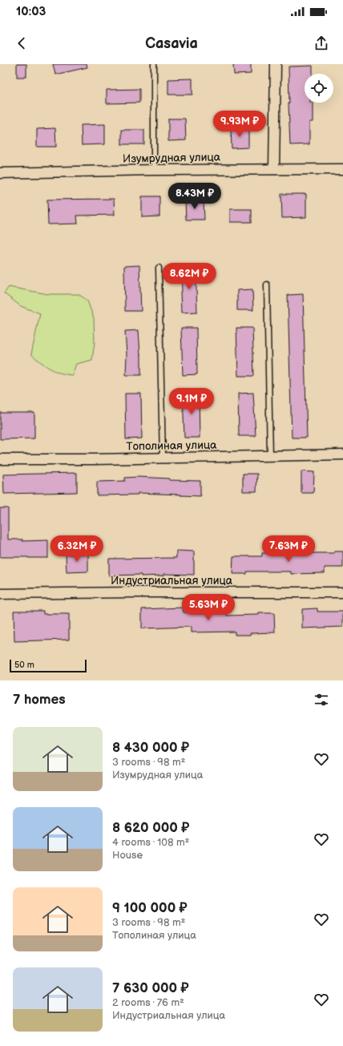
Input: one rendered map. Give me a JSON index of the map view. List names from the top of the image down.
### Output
{
  "streets": {
    "street": ["Изумрудная улица", "Тополиная улица", "Индустриальная улица"]
  },
  "scale_bar": "50 m",
  "page": {
    "status": "10:03",
    "header": "Casavia",
    "price": [
      "9.93M ₽",
      "8.43M ₽",
      "8.62M ₽",
      "9.1M ₽",
      "6.32M ₽",
      "7.63M ₽",
      "5.63M ₽"
    ],
    "scale": "50 m",
    "heading": "7 homes",
    "list": [
      {
        "name": "8 430 000 ₽",
        "note": "3 rooms · 98 m² · Изумрудная улица"
      },
      {
        "name": "8 620 000 ₽",
        "note": "4 rooms · 108 m² · House"
      },
      {
        "name": "9 100 000 ₽",
        "note": "3 rooms · 98 m² · Тополиная улица"
      },
      {
        "name": "7 630 000 ₽",
        "note": "2 rooms · 76 m² · Индустриальная улица"
      }
    ]
  }
}
